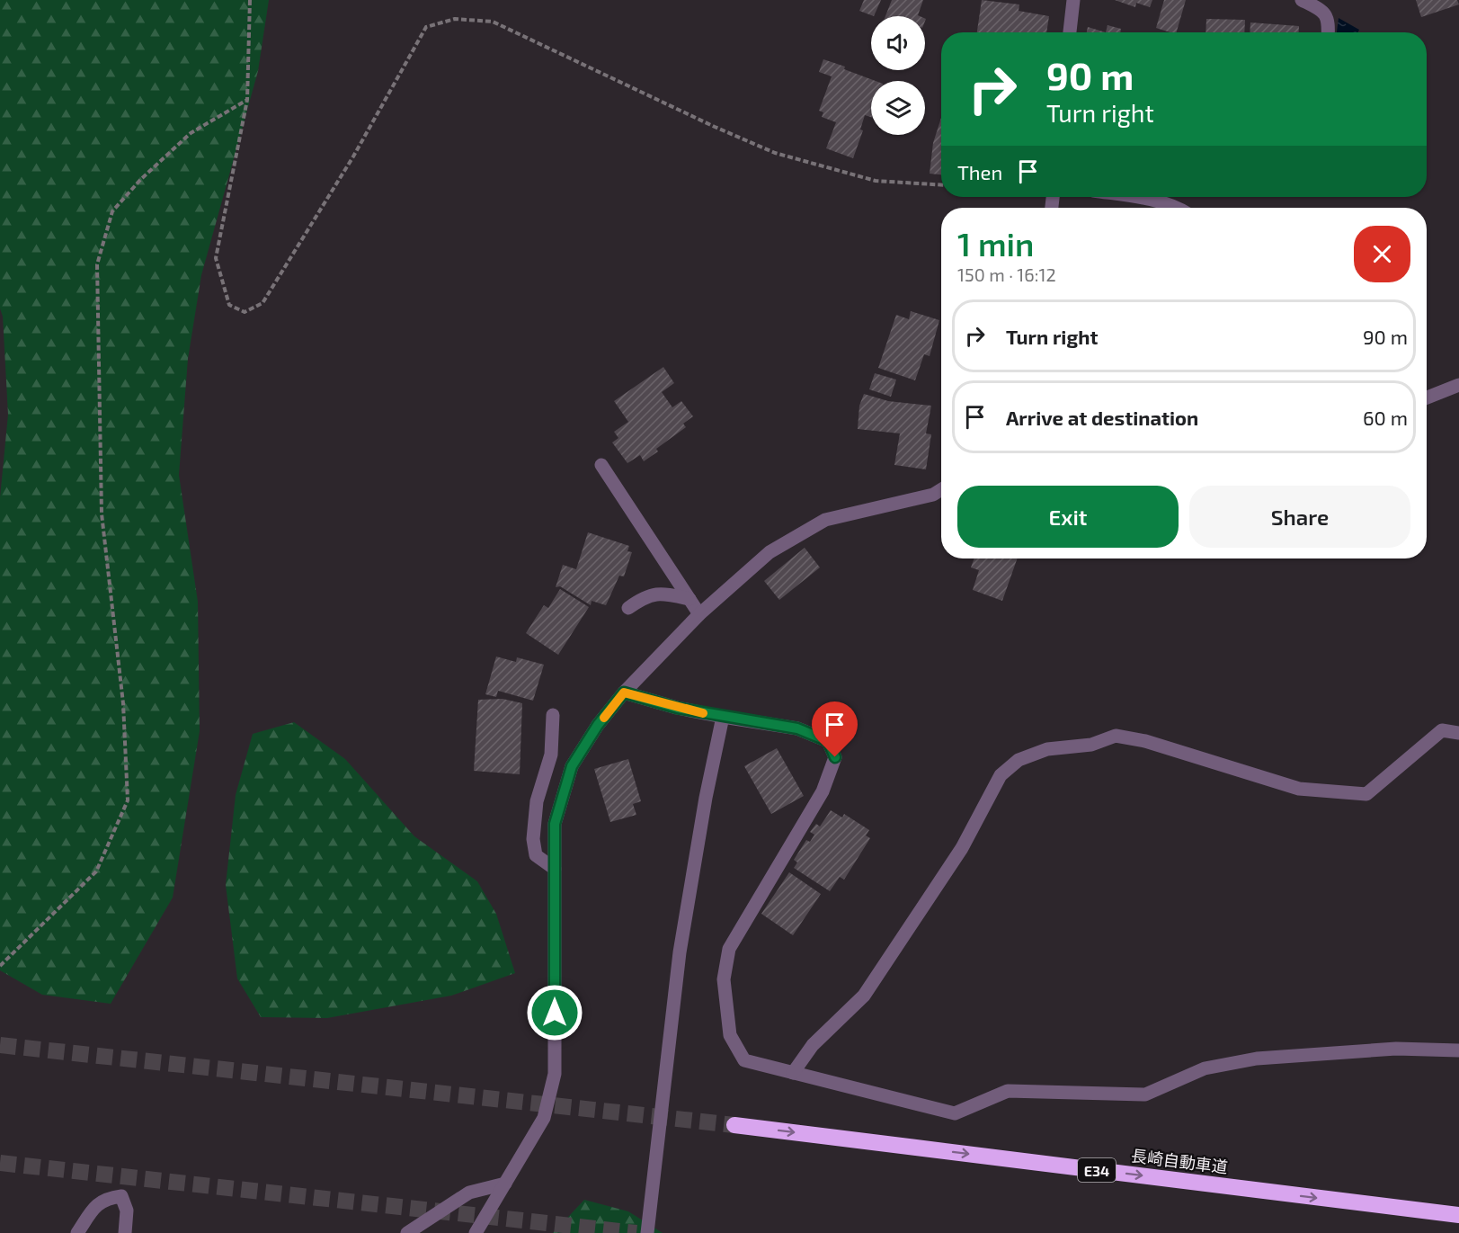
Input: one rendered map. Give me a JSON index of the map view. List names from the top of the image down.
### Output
{
  "streets": {
    "highway": ["長崎自動車道", "E34"]
  },
  "one_way": ["長崎自動車道"],
  "page": {
    "turn": ["90 m", "Turn right"],
    "then": "Then",
    "heading": ["1 min", "150 m · 16:12"],
    "list": [
      {
        "name": "Turn right",
        "value": "90 m"
      },
      {
        "name": "Arrive at destination",
        "value": "60 m"
      }
    ],
    "buttons": ["Exit", "Share"]
  }
}
